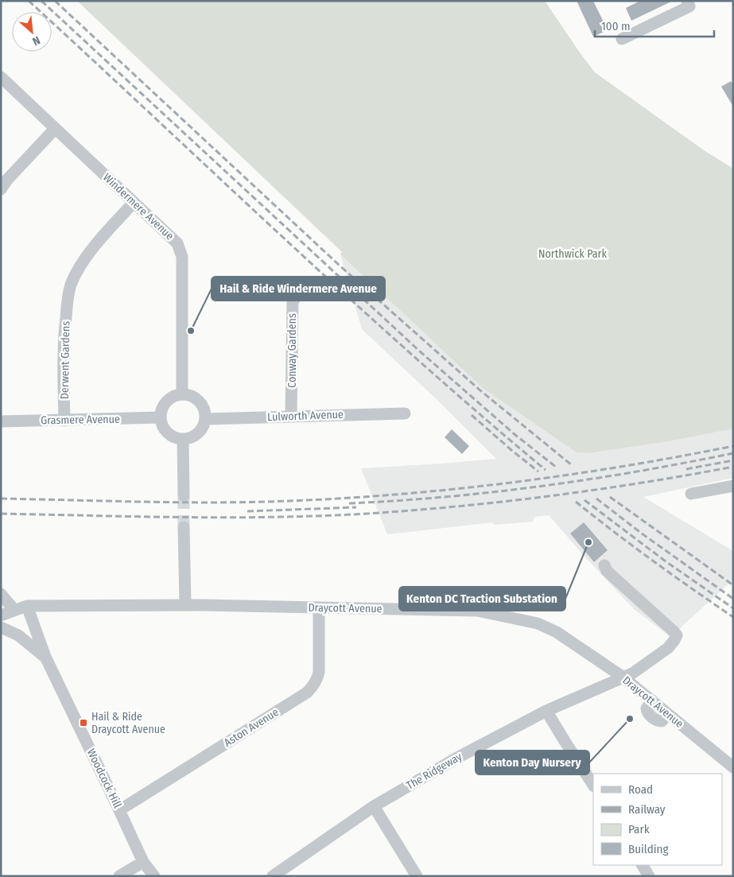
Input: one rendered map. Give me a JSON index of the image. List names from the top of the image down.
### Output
{
  "streets": {
    "street": [
      "Windermere Avenue",
      "Conway Gardens",
      "Derwent Gardens",
      "Lulworth Avenue",
      "Grasmere Avenue",
      "Draycott Avenue",
      "Aston Avenue",
      "The Ridgeway",
      "Woodcock Hill"
    ]
  },
  "crossings": [
    ["Windermere Avenue", "Derwent Gardens"],
    ["Windermere Avenue", "Lulworth Avenue"],
    ["Windermere Avenue", "Grasmere Avenue"],
    ["Conway Gardens", "Lulworth Avenue"],
    ["Derwent Gardens", "Grasmere Avenue"],
    ["Lulworth Avenue", "Grasmere Avenue"],
    ["Draycott Avenue", "Aston Avenue"],
    ["Draycott Avenue", "The Ridgeway"],
    ["Draycott Avenue", "Woodcock Hill"],
    ["Aston Avenue", "Woodcock Hill"]
  ],
  "parks": ["Northwick Park"],
  "places": {
    "other": ["Hail & Ride Windermere Avenue", "Kenton DC Traction Substation", "Kenton Day Nursery"],
    "transit": ["Hail & Ride Draycott Avenue"]
  },
  "legend": [
    "Road",
    "Railway",
    "Park",
    "Building"
  ],
  "scale_bar": "100 m",
  "north": "bottom right"
}
